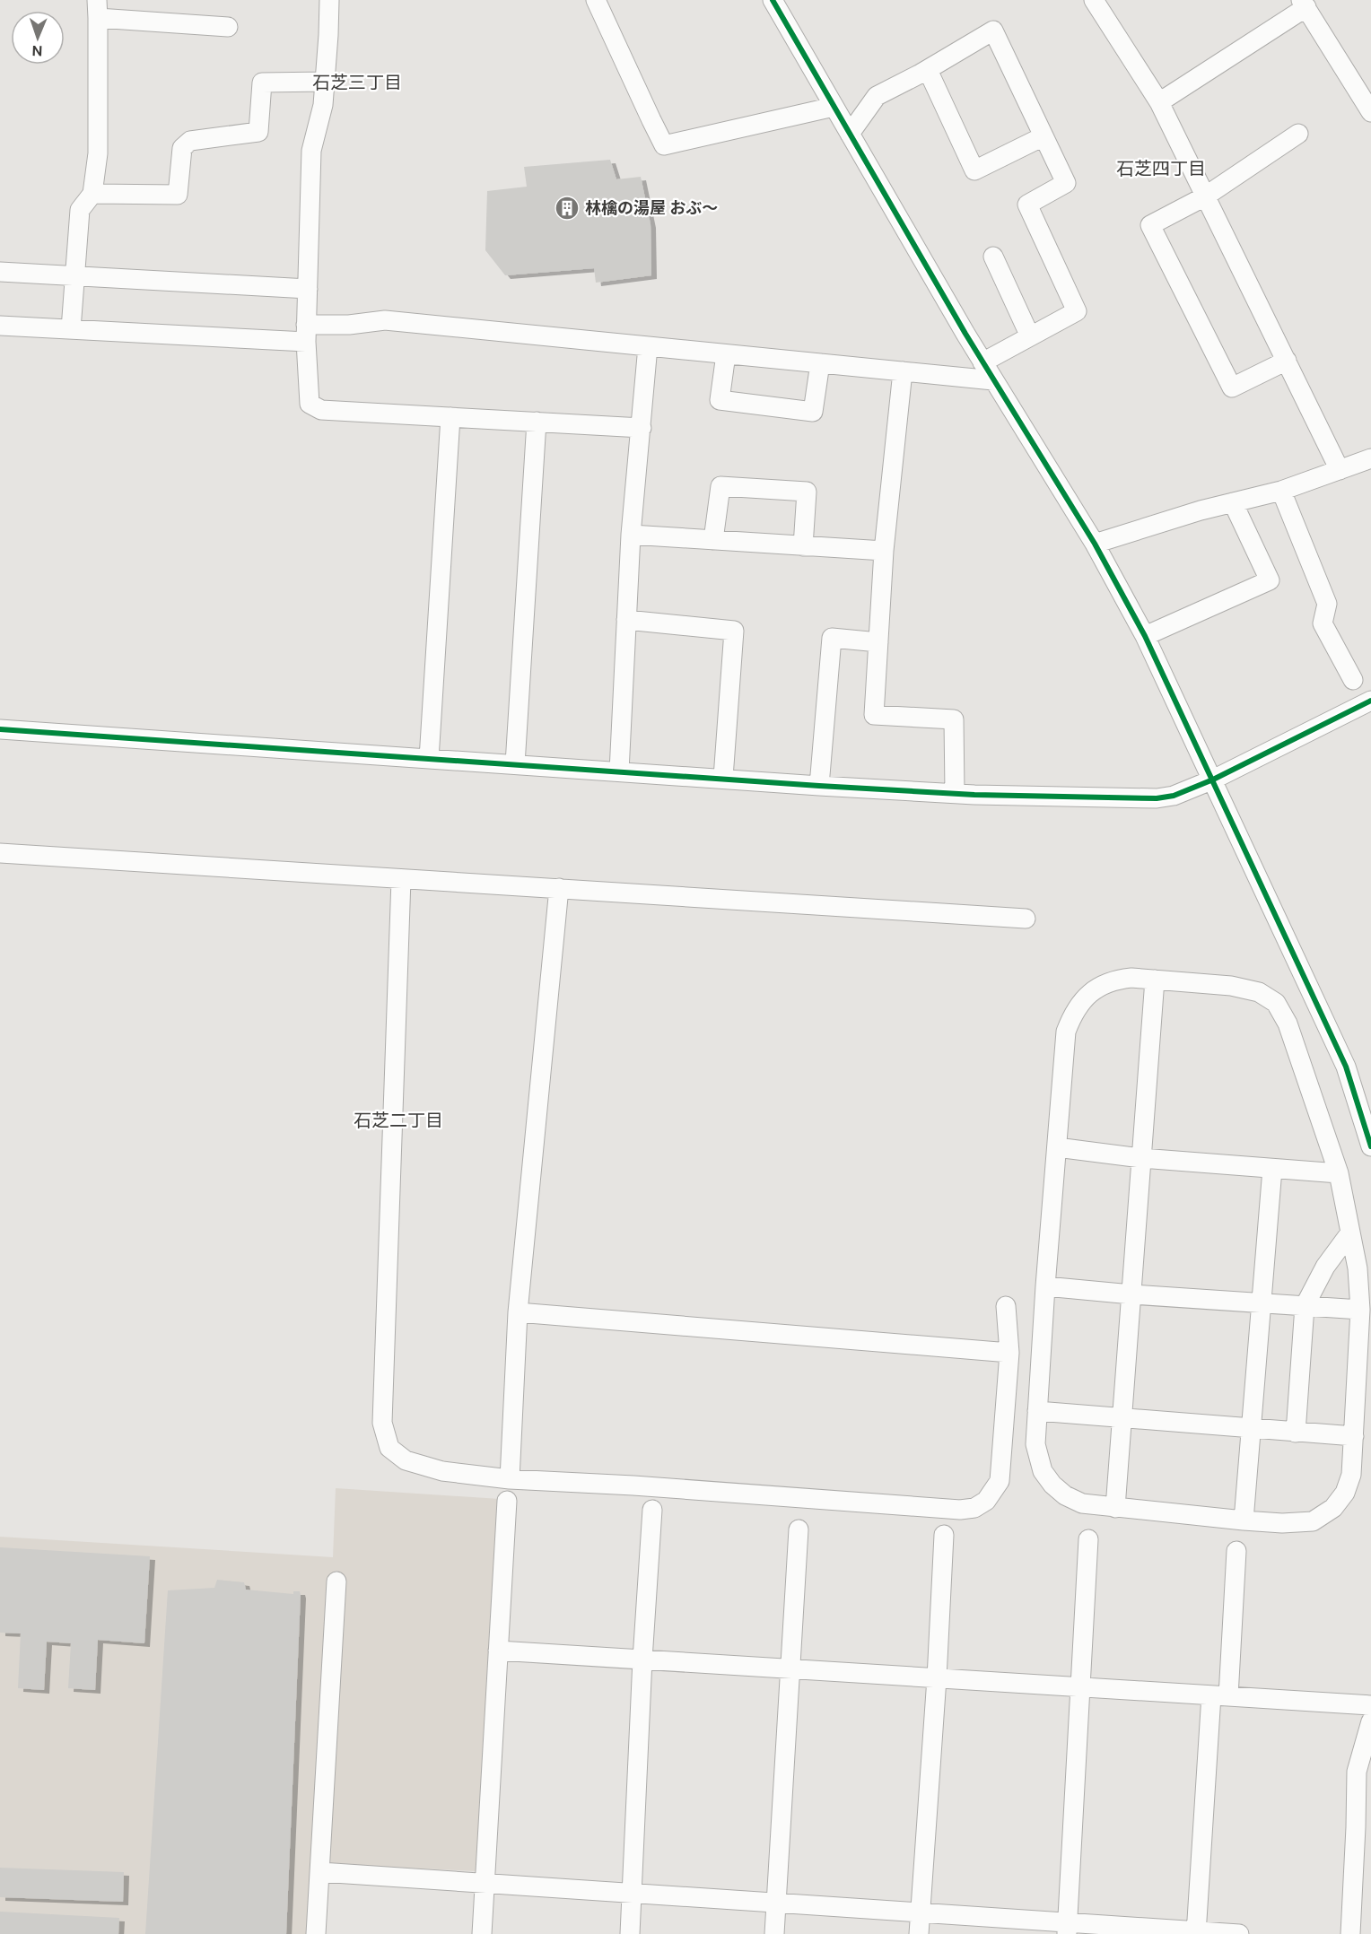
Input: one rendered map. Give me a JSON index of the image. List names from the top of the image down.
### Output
{
  "districts": ["石芝三丁目", "石芝四丁目", "石芝二丁目"],
  "places": {
    "building": ["林檎の湯屋 おぶ～"]
  },
  "north": "bottom"
}
